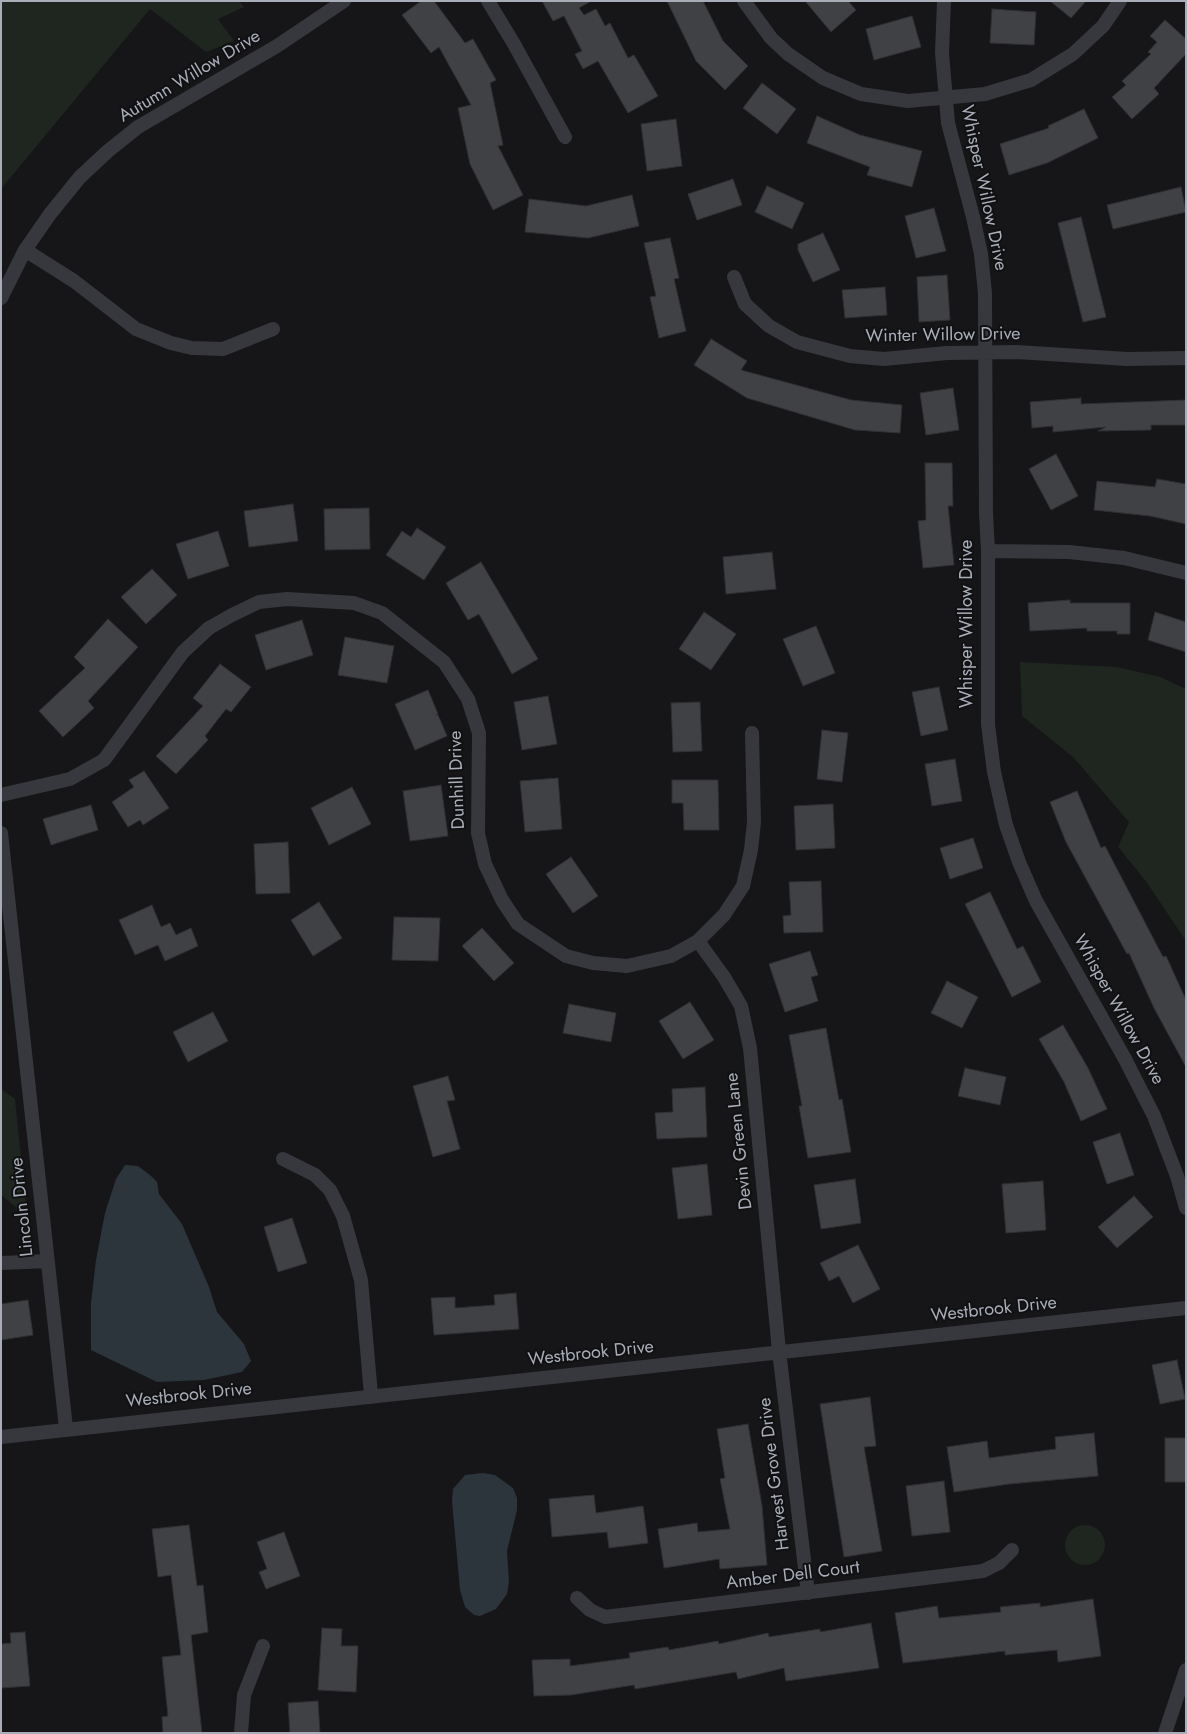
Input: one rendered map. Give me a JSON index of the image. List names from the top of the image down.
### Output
{
  "streets": {
    "street": [
      "Autumn Willow Drive",
      "Whisper Willow Drive",
      "Winter Willow Drive",
      "Dunhill Drive",
      "Devin Green Lane",
      "Lincoln Drive",
      "Westbrook Drive",
      "Harvest Grove Drive",
      "Amber Dell Court"
    ]
  },
  "crossings": [
    ["Whisper Willow Drive", "Winter Willow Drive"],
    ["Dunhill Drive", "Devin Green Lane"],
    ["Devin Green Lane", "Westbrook Drive"],
    ["Devin Green Lane", "Harvest Grove Drive"],
    ["Lincoln Drive", "Westbrook Drive"],
    ["Westbrook Drive", "Harvest Grove Drive"],
    ["Harvest Grove Drive", "Amber Dell Court"]
  ]
}
